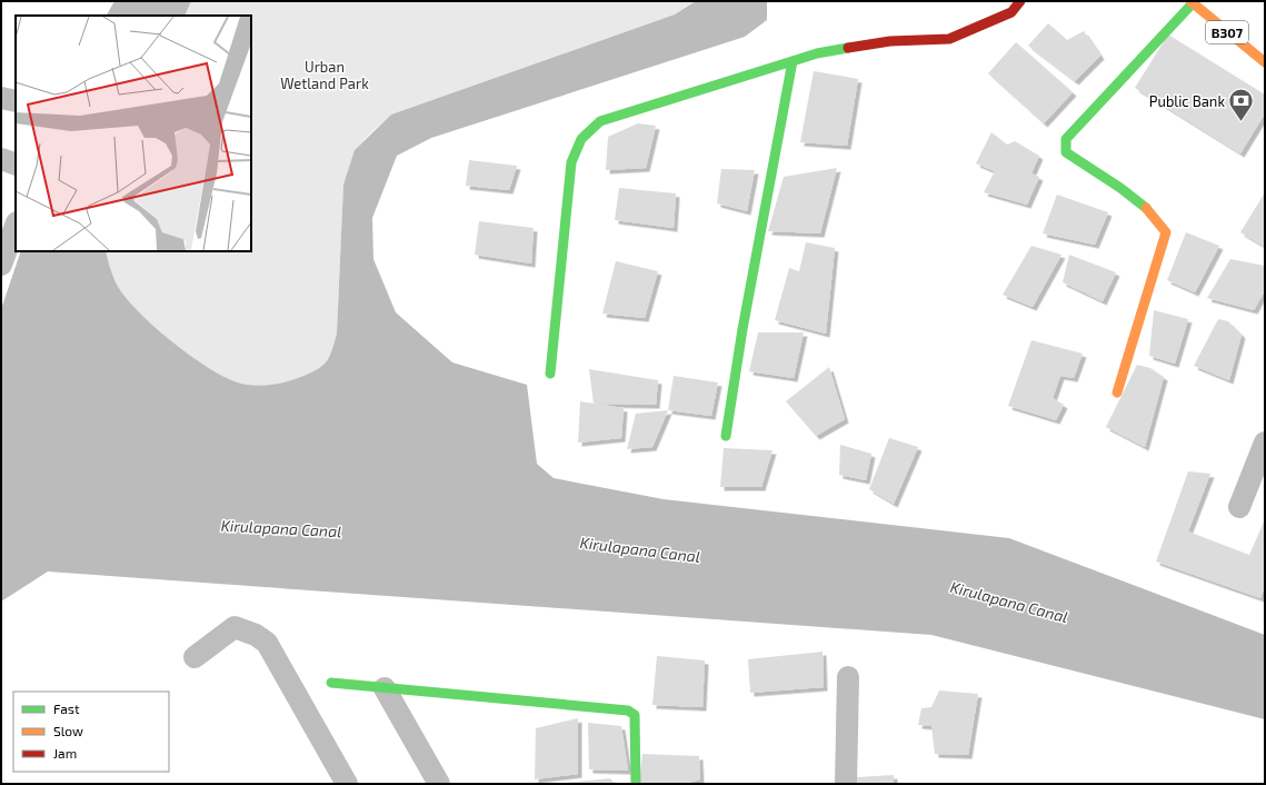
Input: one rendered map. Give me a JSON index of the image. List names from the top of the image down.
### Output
{
  "streets": {
    "street": ["B307"]
  },
  "water": ["Kirulapana Canal"],
  "parks": ["Urban Wetland Park"],
  "places": {
    "bank": ["Public Bank"]
  },
  "legend": ["Fast", "Slow", "Jam"]
}
